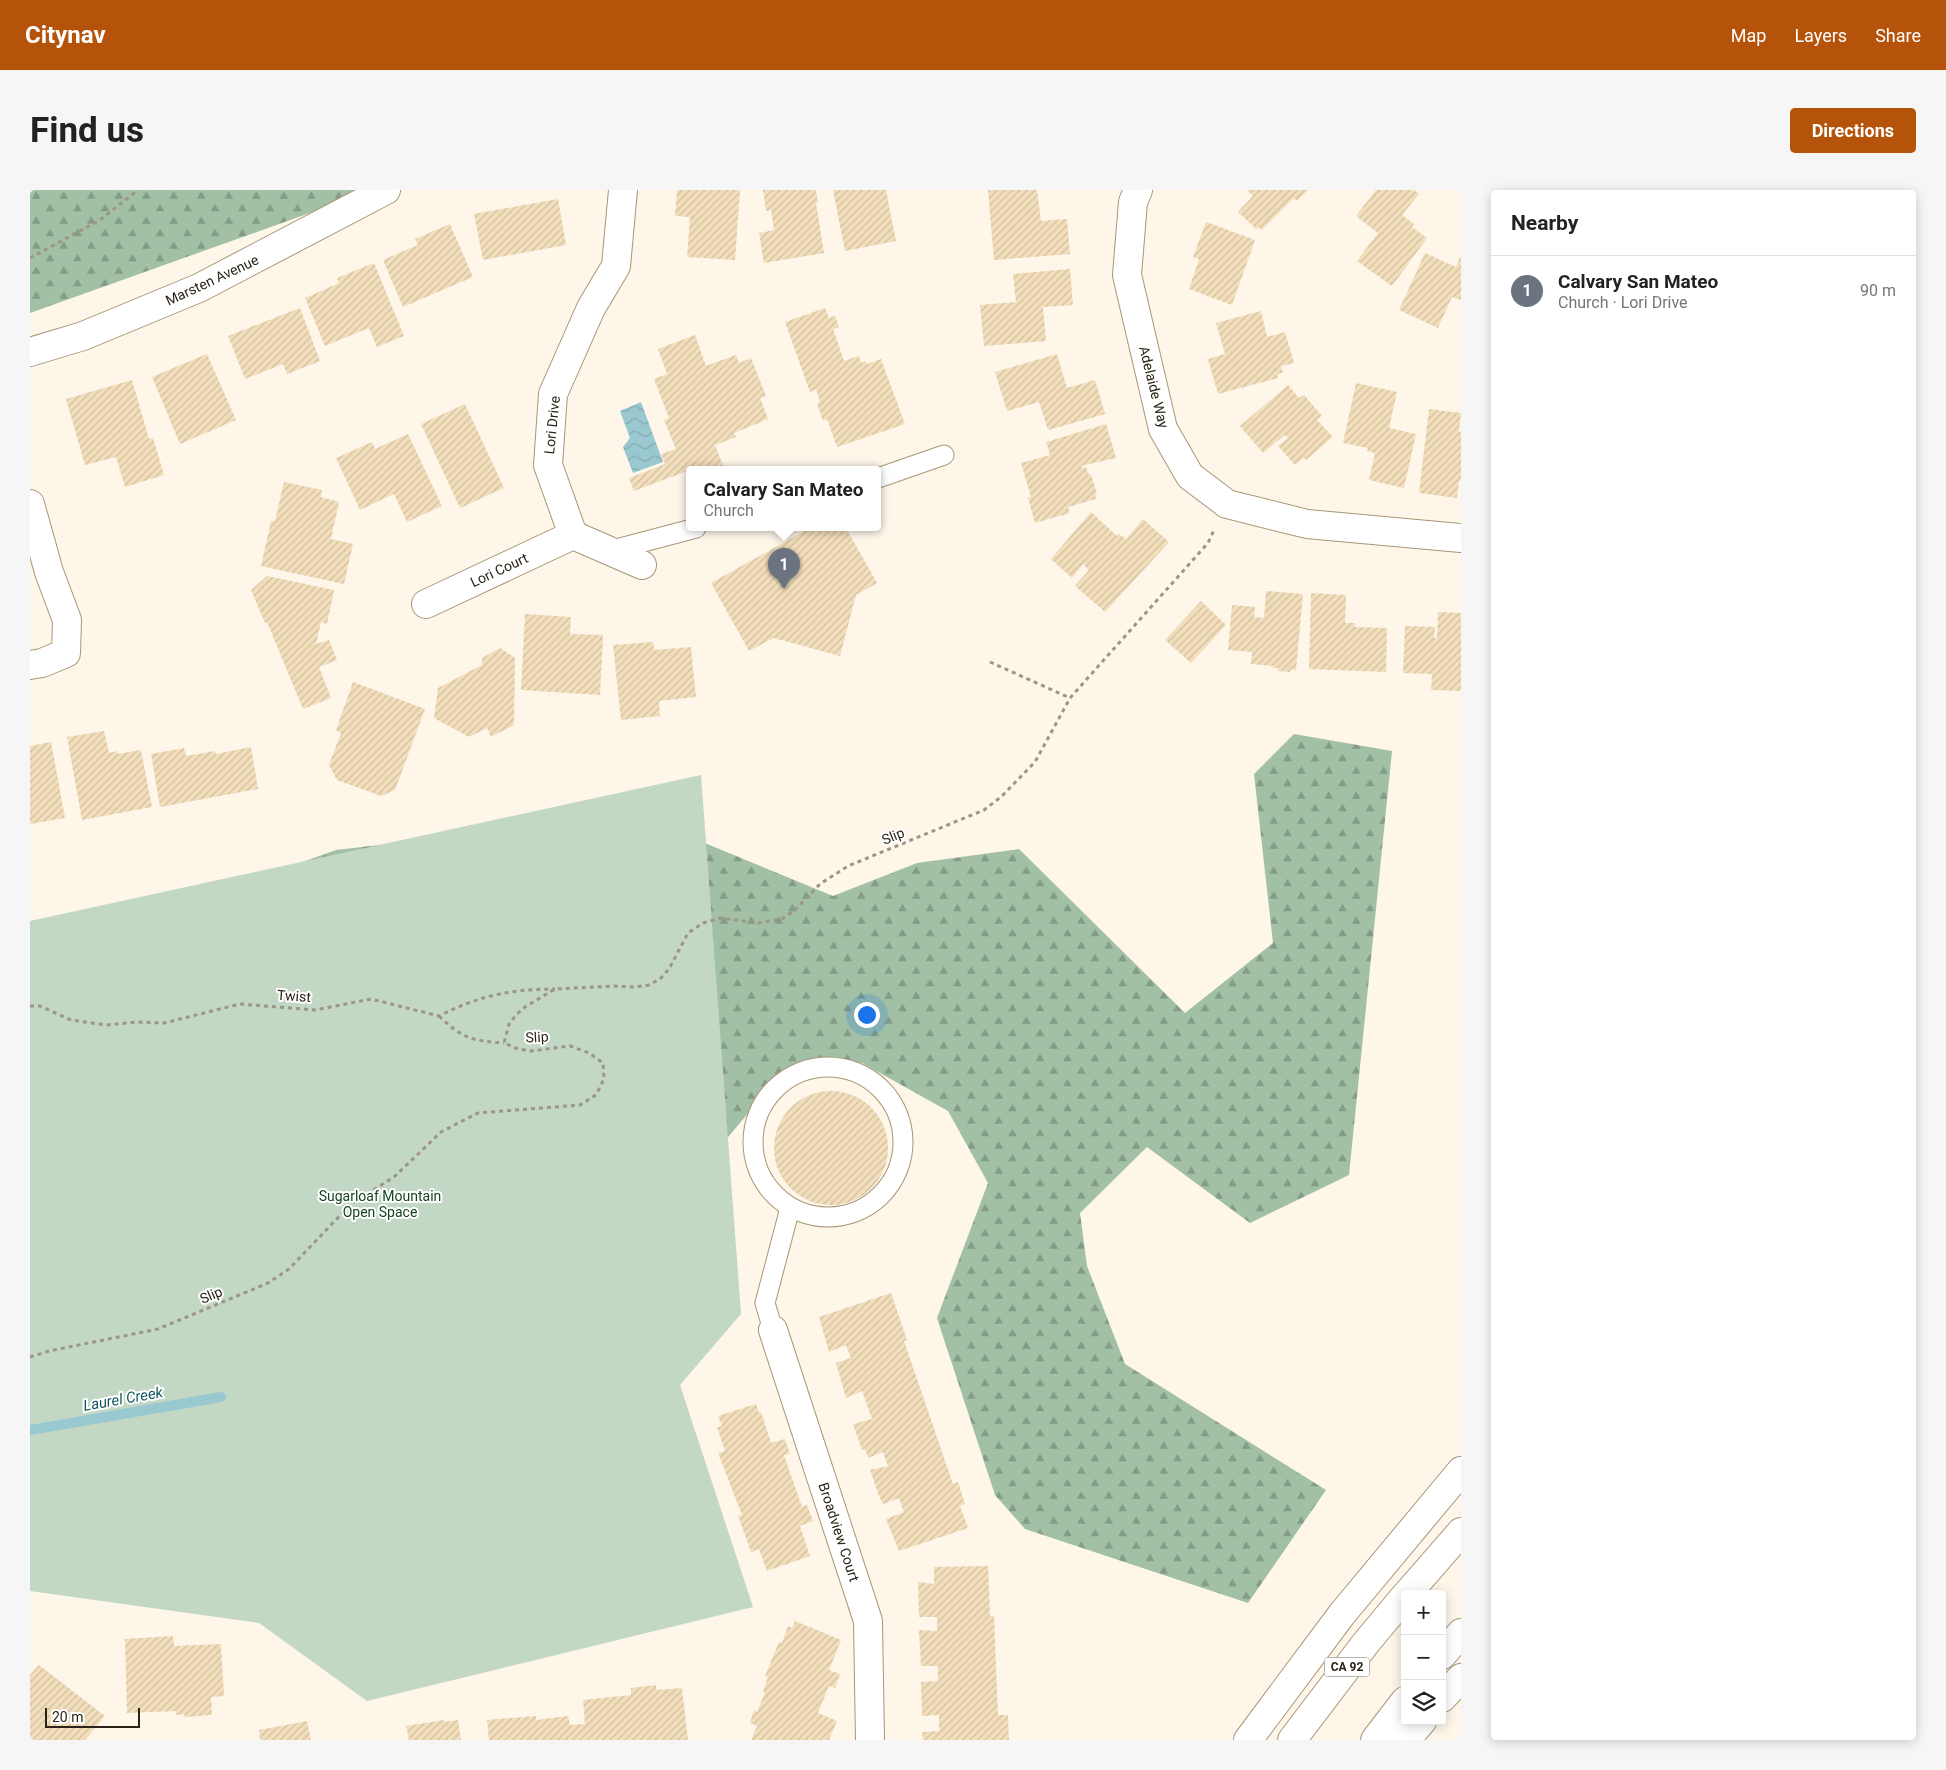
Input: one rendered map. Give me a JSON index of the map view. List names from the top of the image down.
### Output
{
  "streets": {
    "main road": [
      "Marsten Avenue",
      "Adelaide Way",
      "Lori Drive",
      "Lori Court",
      "Broadview Court",
      "CA 92"
    ],
    "path": ["Slip", "Twist"]
  },
  "crossings": [
    ["Adelaide Way", "Slip"],
    ["Lori Drive", "Lori Court"]
  ],
  "water": ["Laurel Creek"],
  "parks": ["Sugarloaf Mountain Open Space"],
  "scale_bar": "20 m",
  "page": {
    "header": "Citynav",
    "nav": ["Map", "Layers", "Share"],
    "buttons": "Directions",
    "title": "Find us",
    "heading": "Nearby",
    "list": [
      {
        "mark": "1",
        "name": "Calvary San Mateo",
        "note": "Church · Lori Drive",
        "value": "90 m"
      }
    ],
    "popup": ["Calvary San Mateo", "Church"],
    "pins": "1",
    "map_buttons": ["+", "−"],
    "scale": "20 m"
  }
}
